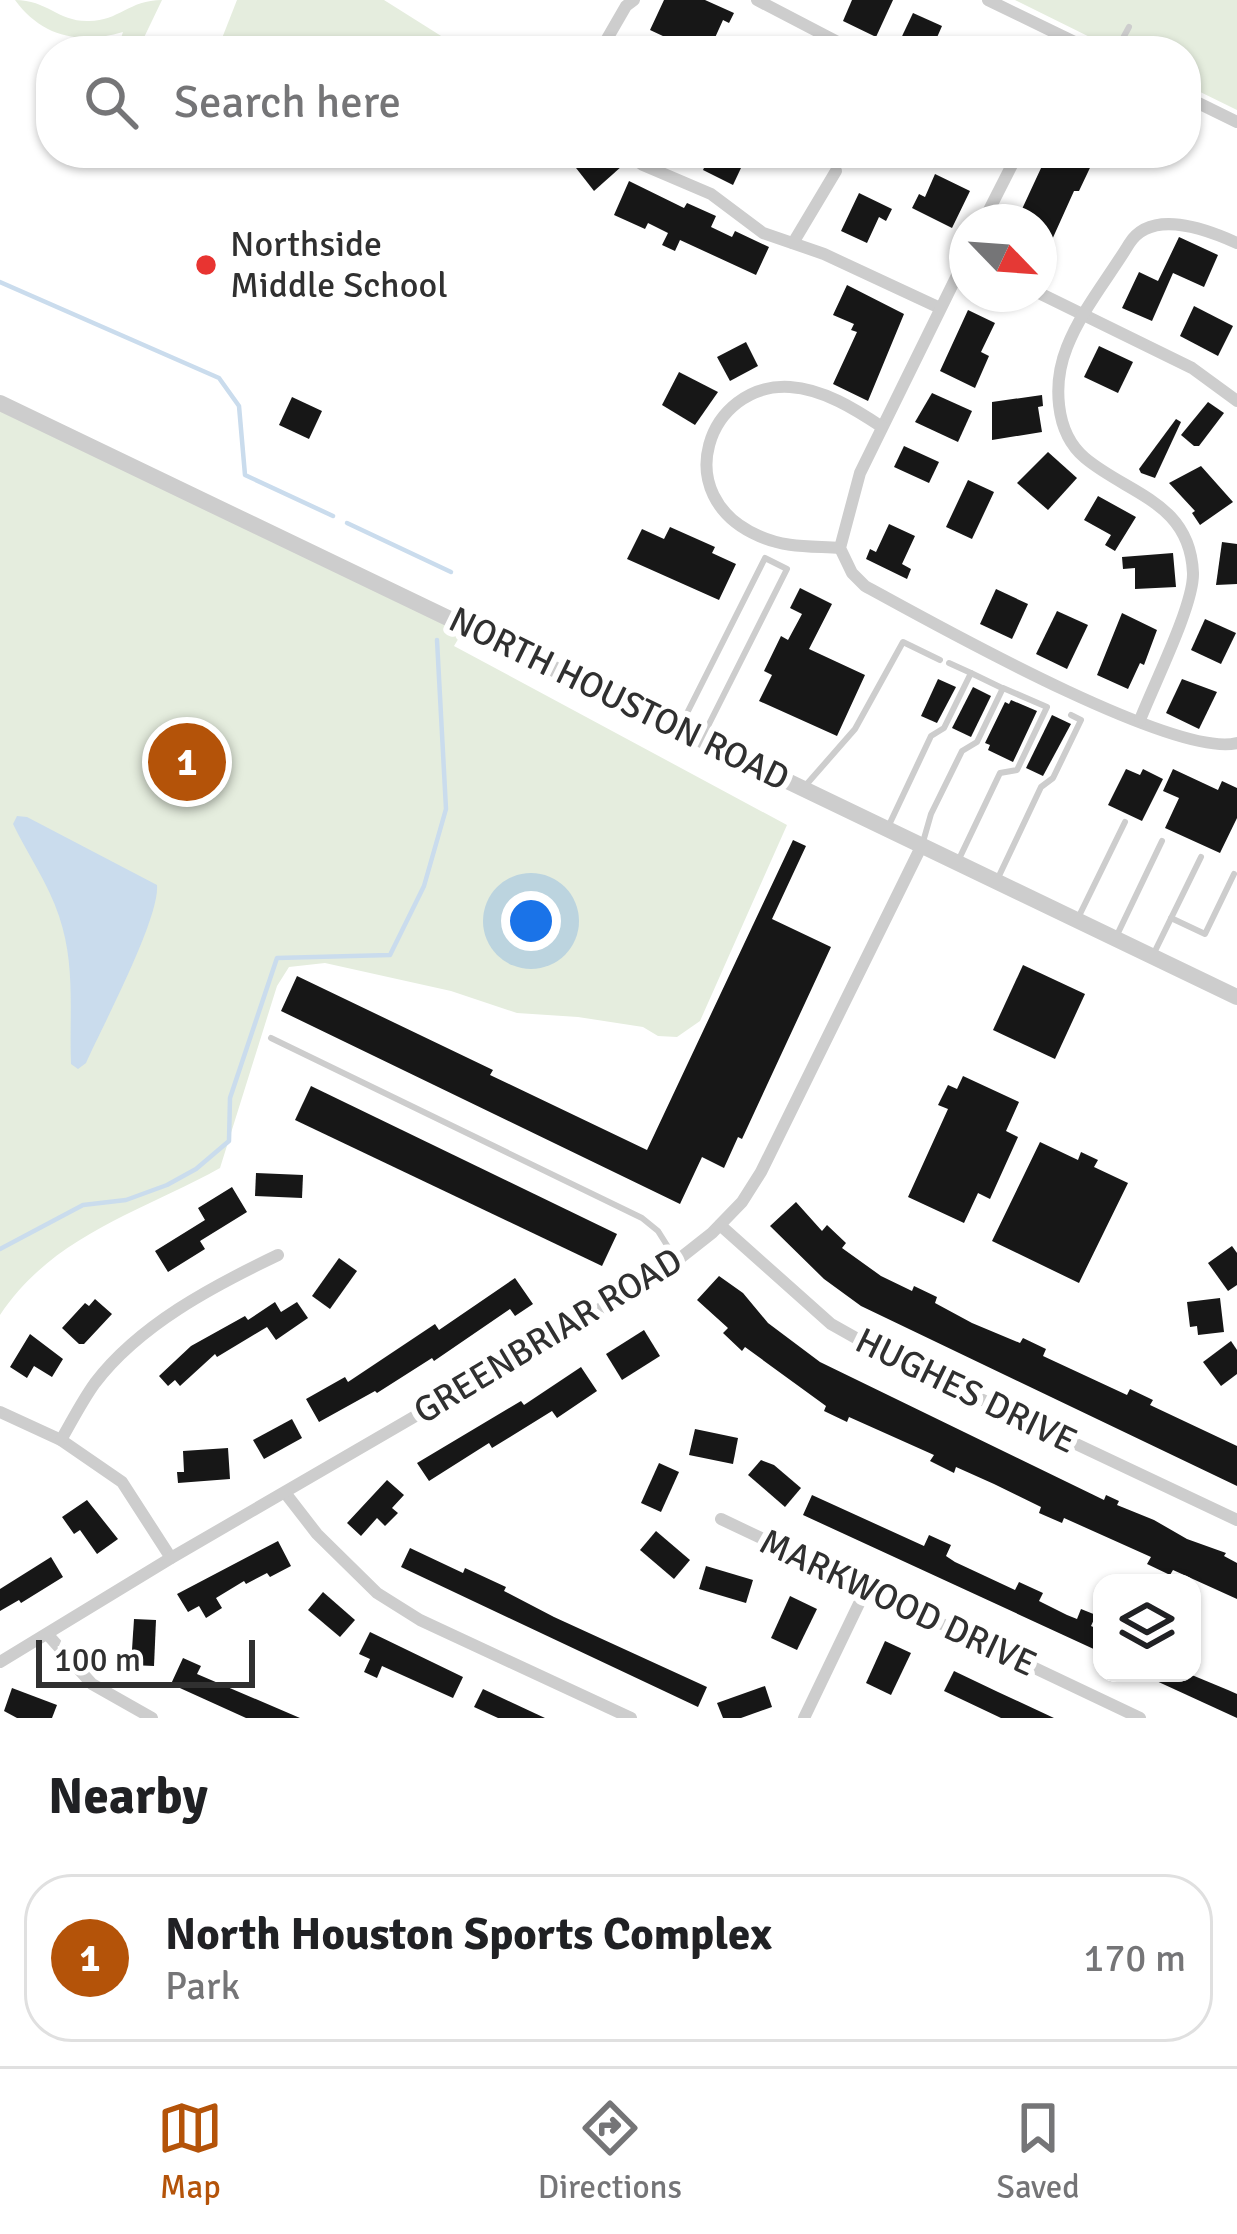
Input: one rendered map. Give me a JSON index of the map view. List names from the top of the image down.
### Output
{
  "streets": {
    "street": [
      "NORTH HOUSTON ROAD",
      "GREENBRIAR ROAD",
      "HUGHES DRIVE",
      "MARKWOOD DRIVE"
    ]
  },
  "crossings": [
    ["NORTH HOUSTON ROAD", "GREENBRIAR ROAD"],
    ["GREENBRIAR ROAD", "HUGHES DRIVE"]
  ],
  "places": ["Northside Middle School"],
  "scale_bar": "100 m",
  "north": "bottom right",
  "page": {
    "search": "Search here",
    "pins": "1",
    "scale": "100 m",
    "heading": "Nearby",
    "list": [
      {
        "mark": "1",
        "name": "North Houston Sports Complex",
        "note": "Park",
        "value": "170 m"
      }
    ],
    "nav": ["Map", "Directions", "Saved"]
  }
}
